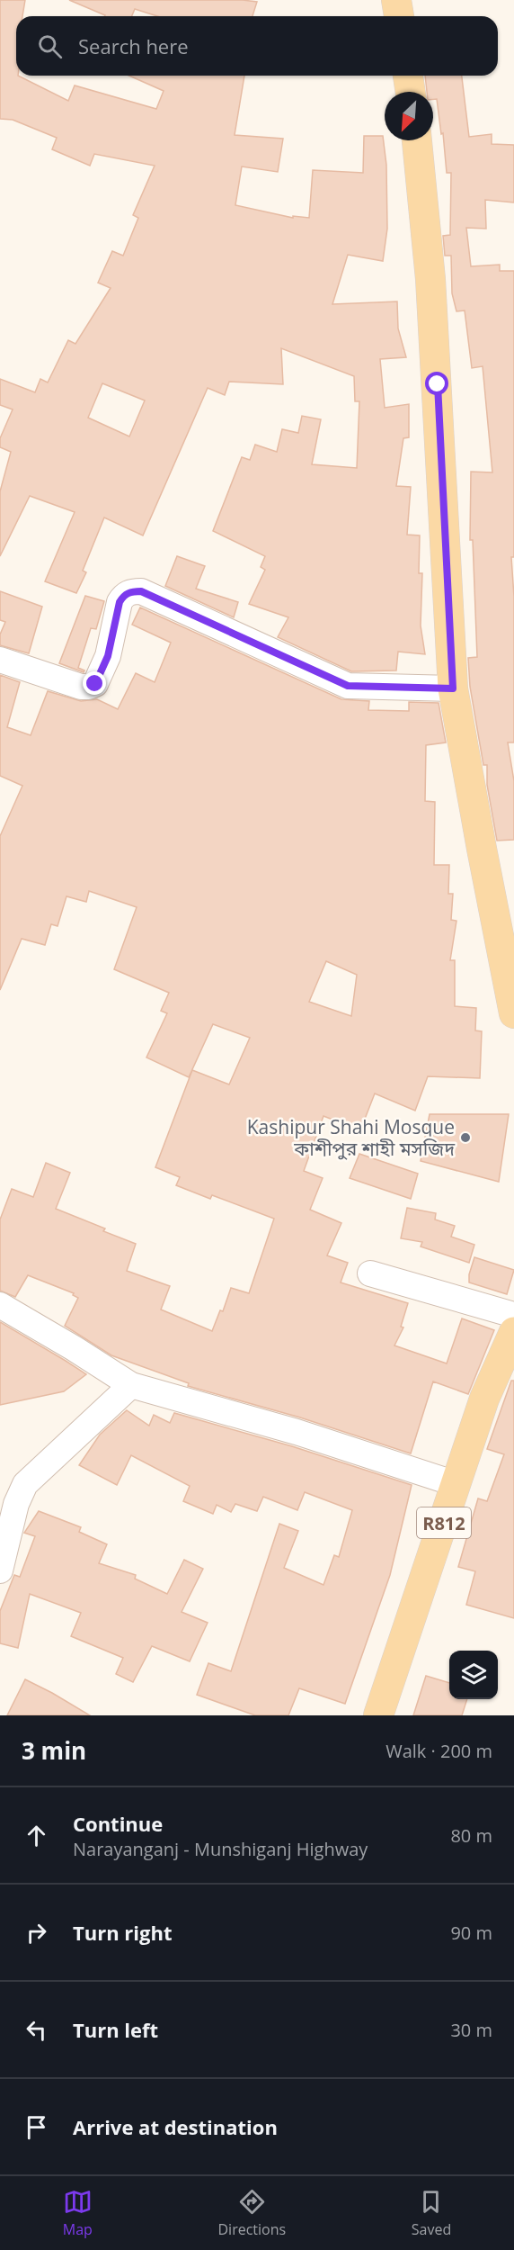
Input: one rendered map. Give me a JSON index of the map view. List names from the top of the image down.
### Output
{
  "streets": {
    "main road": ["R812"]
  },
  "places": ["Kashipur Shahi Mosque কাশীপুর শাহী মসজিদ"],
  "north": "bottom left",
  "page": {
    "search": "Search here",
    "heading": ["3 min", "Walk · 200 m"],
    "list": [
      ["Continue", "Narayanganj - Munshiganj Highway", "80 m"],
      ["Turn right", "90 m"],
      ["Turn left", "30 m"],
      "Arrive at destination"
    ],
    "nav": ["Map", "Directions", "Saved"]
  }
}
